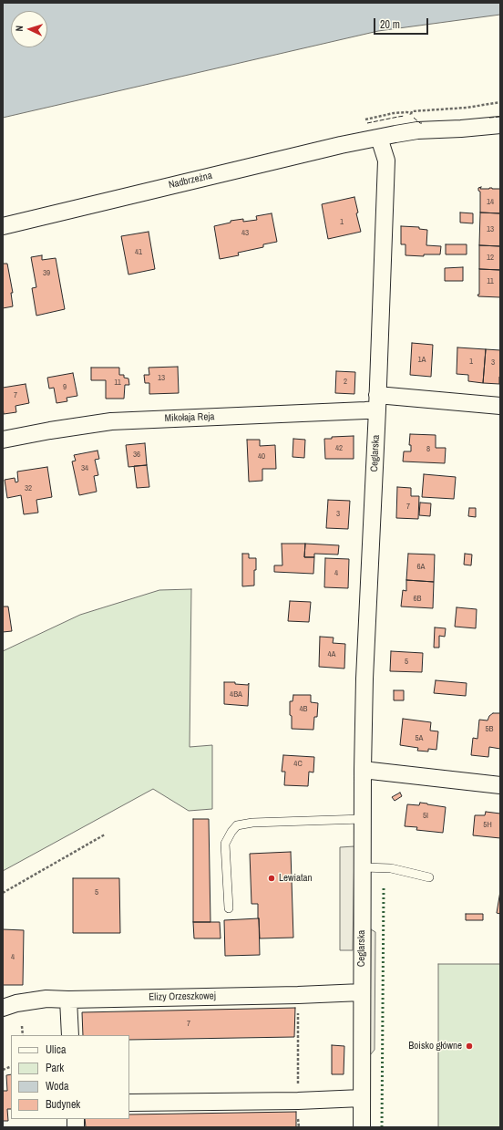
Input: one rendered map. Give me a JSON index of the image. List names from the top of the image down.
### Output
{
  "streets": {
    "street": [
      "Nadbrzeżna",
      "Mikołaja Reja",
      "Ceglarska",
      "Elizy Orzeszkowej"
    ]
  },
  "crossings": [
    ["Nadbrzeżna", "Ceglarska"],
    ["Mikołaja Reja", "Ceglarska"],
    ["Ceglarska", "Elizy Orzeszkowej"]
  ],
  "places": ["Lewiatan", "Boisko główne"],
  "house_numbers": [
    "14",
    "1",
    "13",
    "43",
    "41",
    "12",
    "39",
    "11",
    "1A",
    "1",
    "3",
    "13",
    "2",
    "11",
    "9",
    "7",
    "42",
    "8",
    "36",
    "40",
    "34",
    "32",
    "7",
    "3",
    "6A",
    "4",
    "6B",
    "4A",
    "5",
    "4BA",
    "4B",
    "5B",
    "5A",
    "4C",
    "5I",
    "5H",
    "5",
    "4",
    "7"
  ],
  "legend": [
    "Ulica",
    "Park",
    "Woda",
    "Budynek"
  ],
  "scale_bar": "20 m",
  "north": "left"
}
